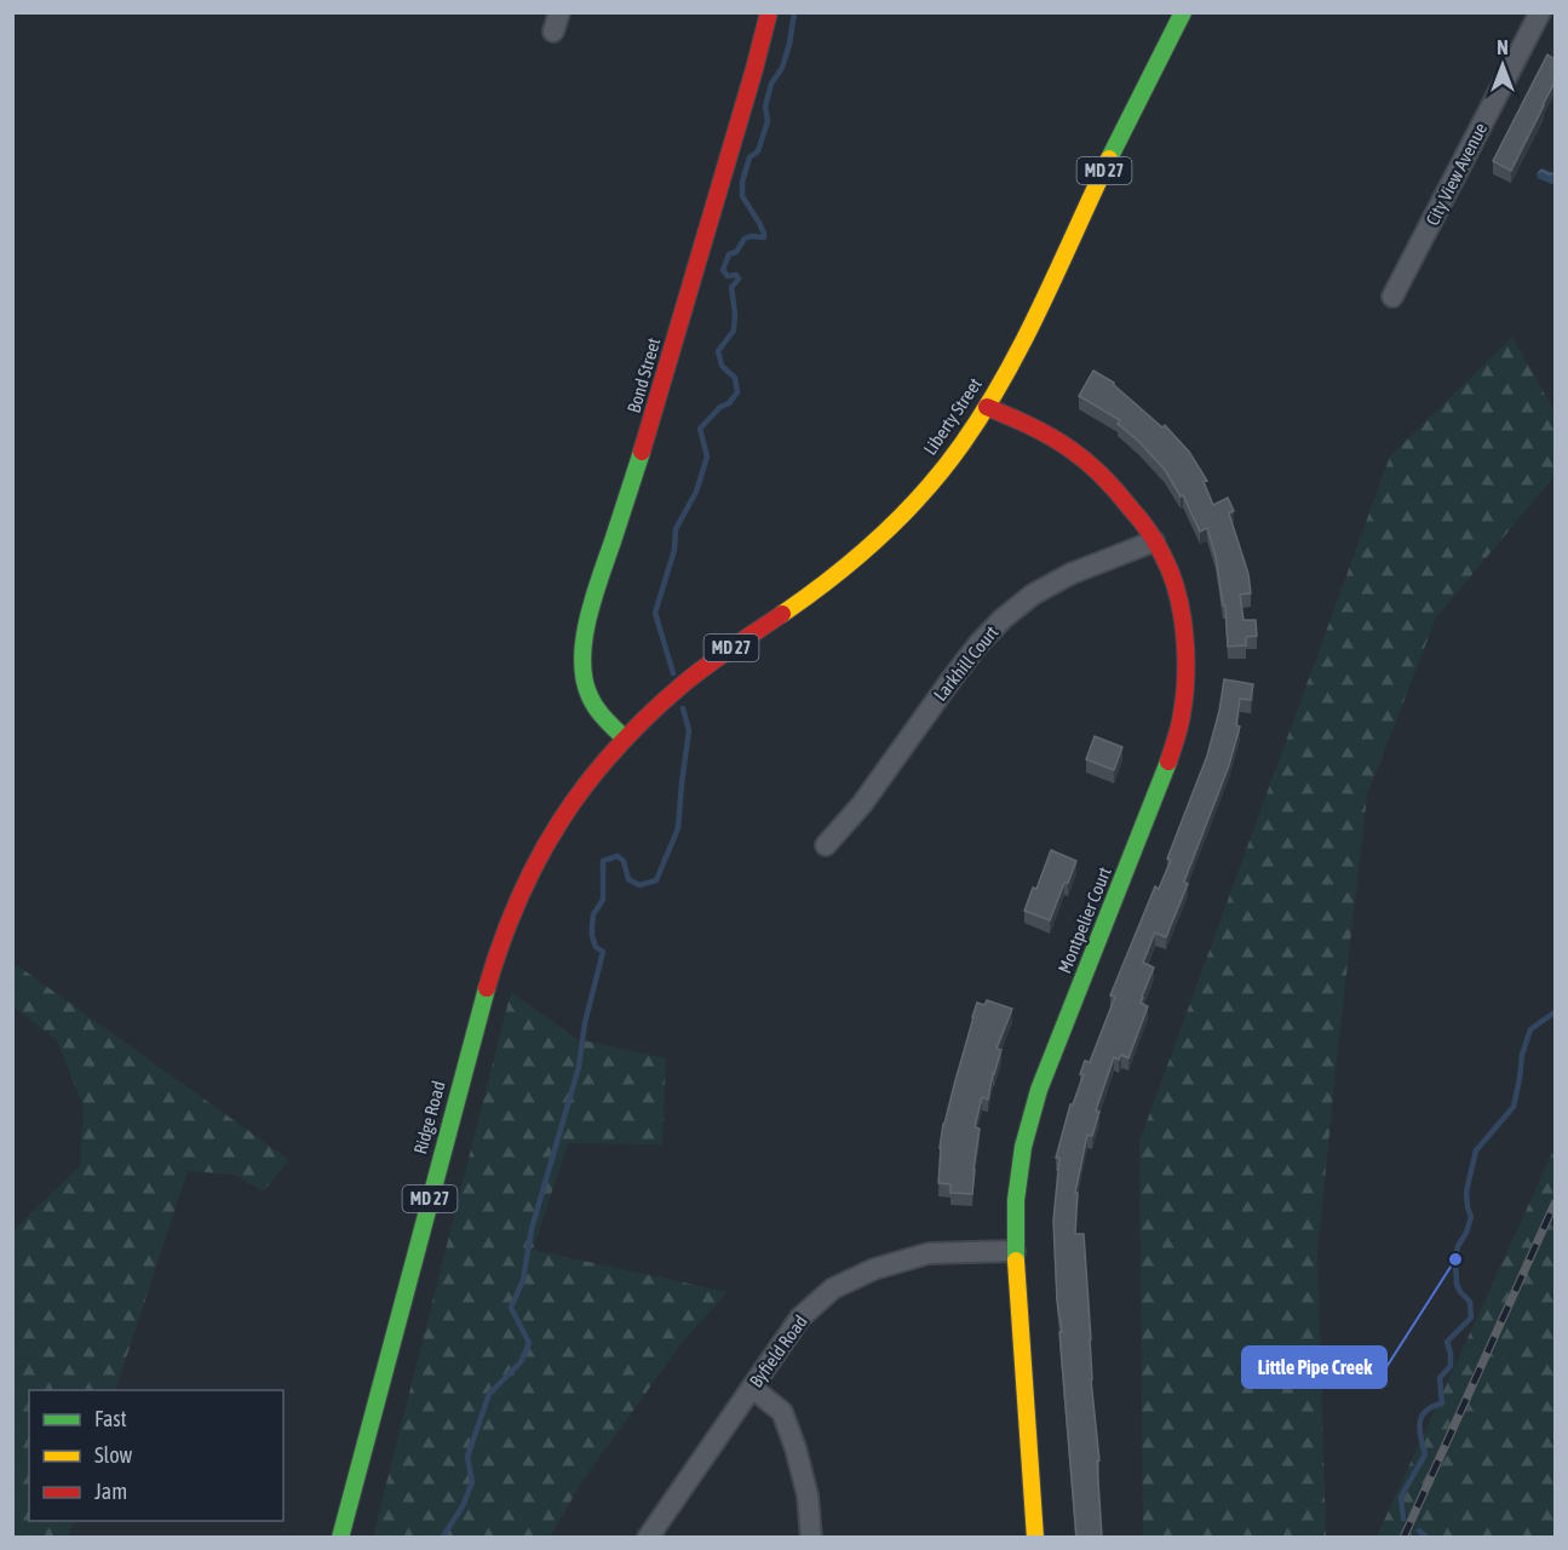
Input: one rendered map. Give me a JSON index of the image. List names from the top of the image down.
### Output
{
  "streets": {
    "main road": [
      "MD 27",
      "Bond Street",
      "Liberty Street",
      "Montpelier Court",
      "Ridge Road"
    ],
    "street": ["City View Avenue", "Larkhill Court", "Byfield Road"]
  },
  "crossings": [
    ["Bond Street", "Liberty Street"],
    ["Bond Street", "Ridge Road"],
    ["Liberty Street", "Montpelier Court"],
    ["Liberty Street", "Ridge Road"],
    ["Larkhill Court", "Montpelier Court"],
    ["Montpelier Court", "Byfield Road"]
  ],
  "places": ["Little Pipe Creek"],
  "legend": ["Fast", "Slow", "Jam"],
  "north": "top"
}
